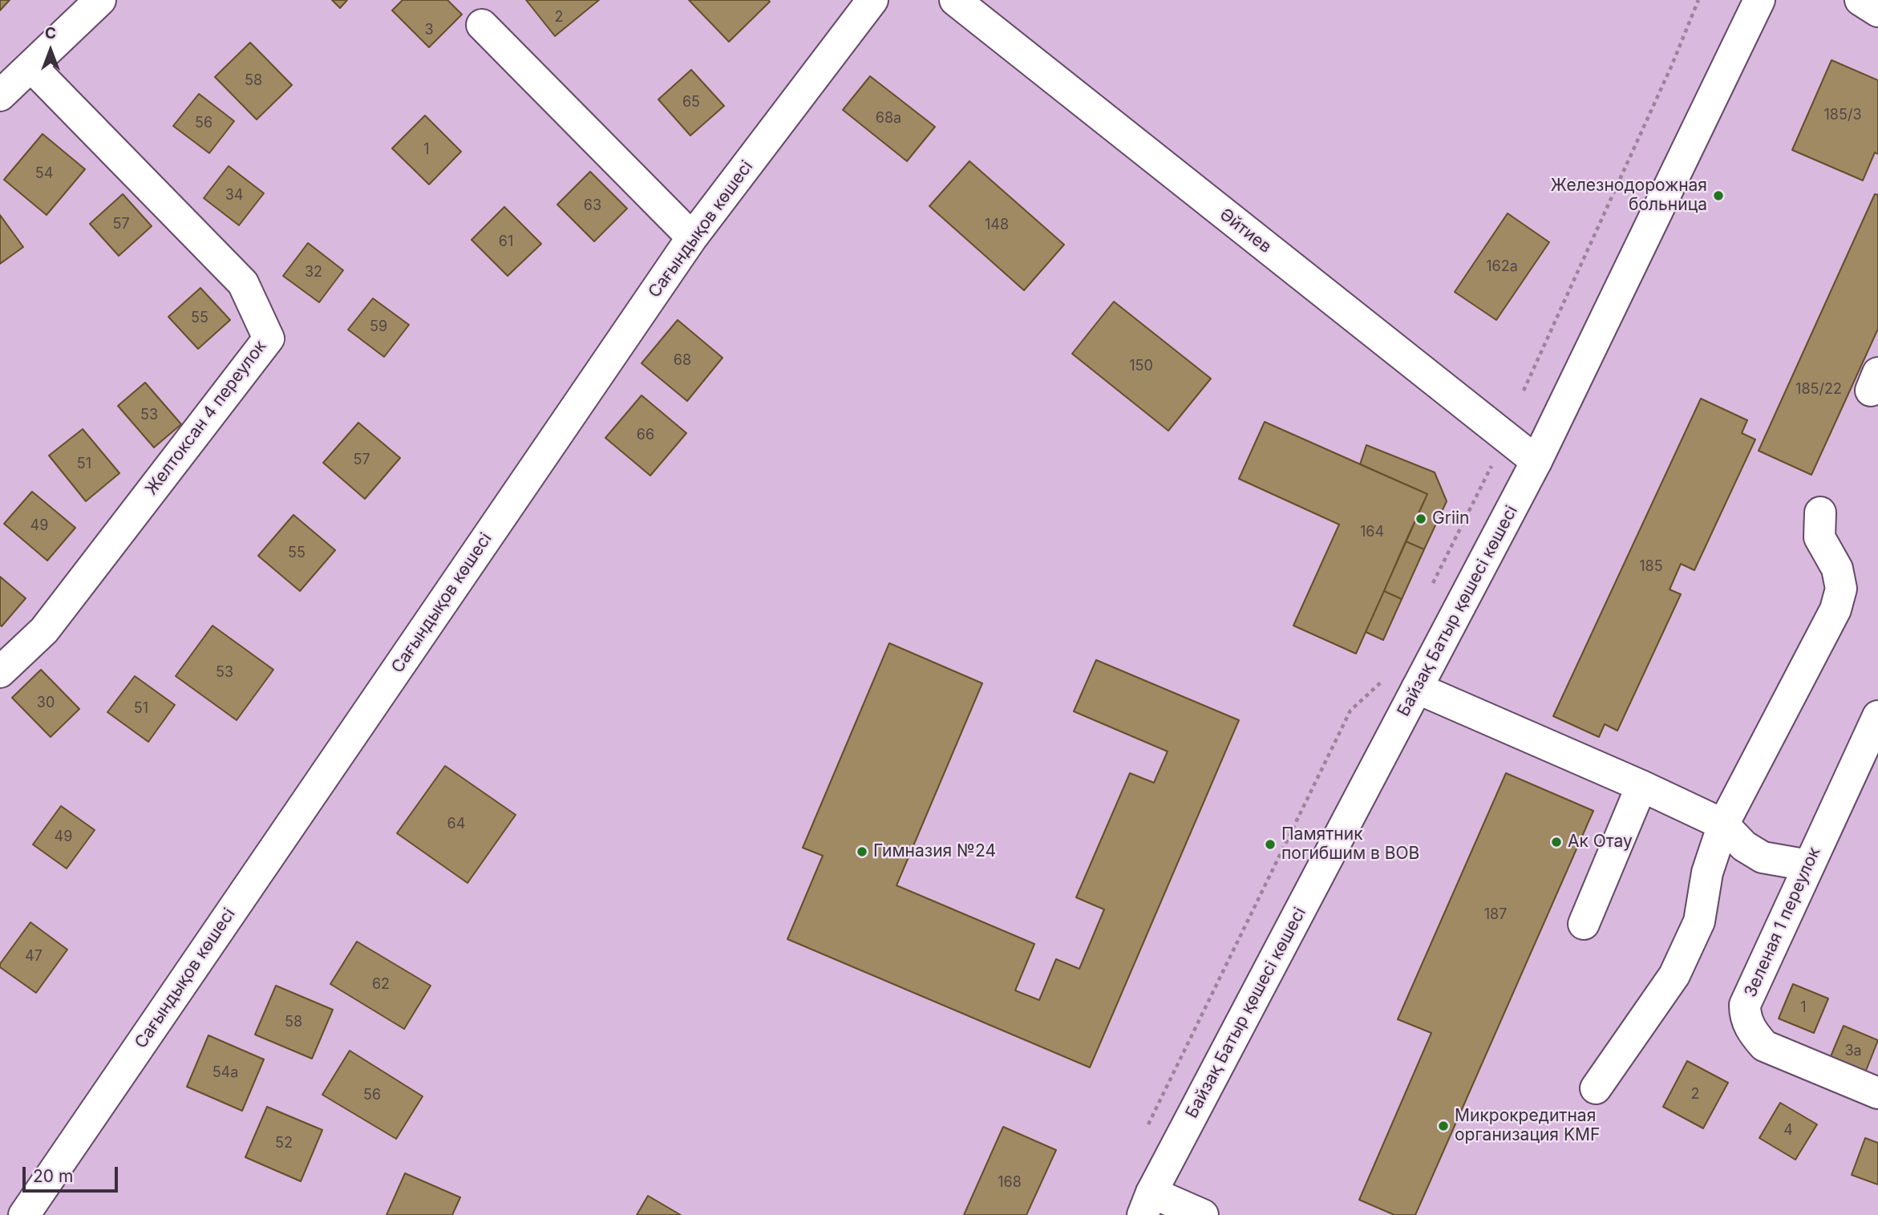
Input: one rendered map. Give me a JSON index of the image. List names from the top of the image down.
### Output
{
  "streets": {
    "street": [
      "Сағындықов көшесі",
      "Әйтиев",
      "Желтоксан 4 переулок",
      "Байзақ Батыр қөшесі көшесі",
      "Зеленая 1 переулок"
    ]
  },
  "crossings": [
    ["Әйтиев", "Байзақ Батыр қөшесі көшесі"]
  ],
  "places": [
    "Железнодорожная больница",
    "Griin",
    "Ак Отау",
    "Памятник погибшим в ВОВ",
    "Гимназия №24",
    "Микрокредитная организация KMF"
  ],
  "house_numbers": [
    "2",
    "3",
    "58",
    "65",
    "185/3",
    "68а",
    "56",
    "1",
    "54",
    "34",
    "63",
    "57",
    "148",
    "61",
    "162а",
    "32",
    "55",
    "59",
    "68",
    "150",
    "185/22",
    "53",
    "66",
    "57",
    "51",
    "49",
    "164",
    "55",
    "185",
    "53",
    "30",
    "51",
    "64",
    "49",
    "187",
    "47",
    "62",
    "1",
    "58",
    "3а",
    "54а",
    "2",
    "56",
    "4",
    "52",
    "168"
  ],
  "scale_bar": "20 m",
  "north": "top"
}
